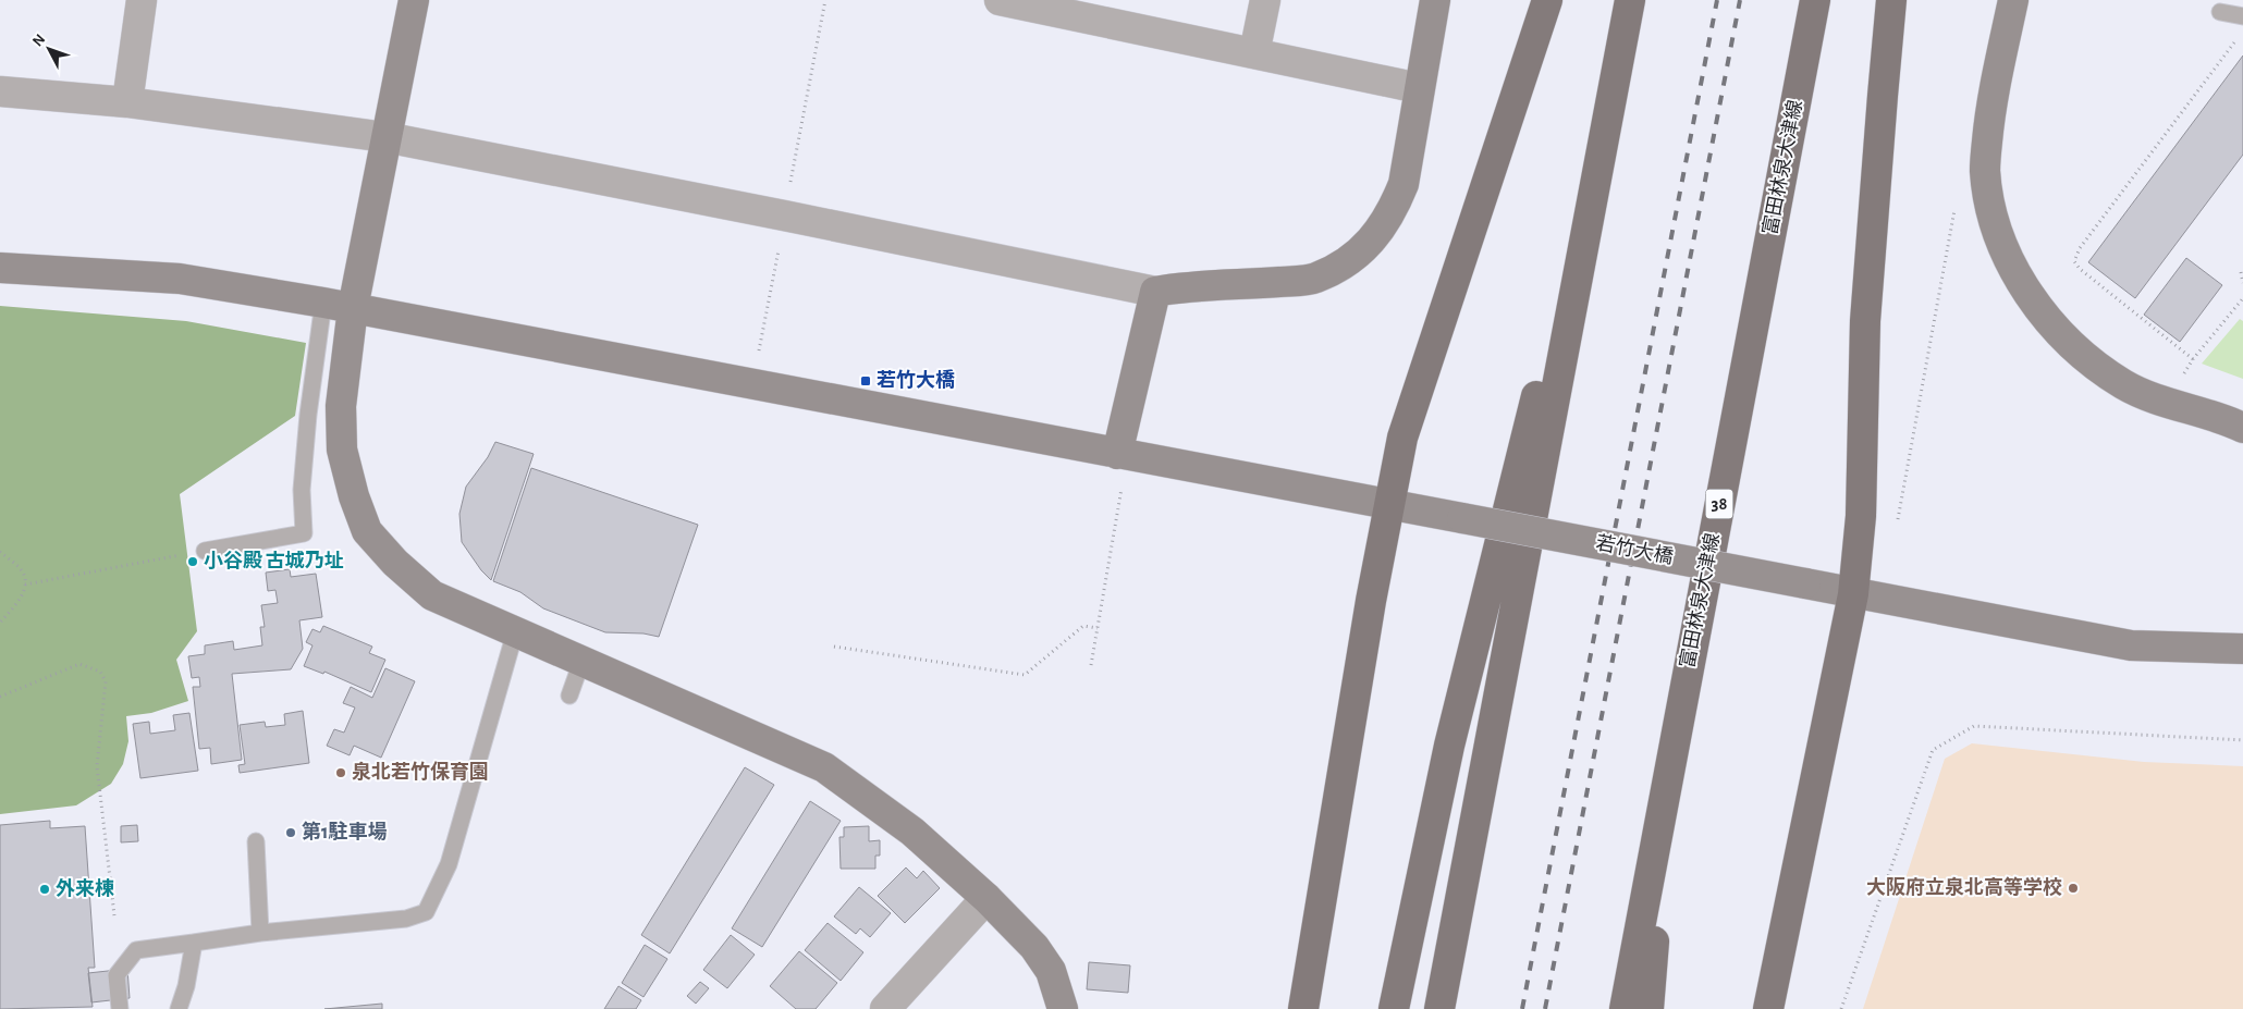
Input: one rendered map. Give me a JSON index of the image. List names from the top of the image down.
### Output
{
  "streets": {
    "main road": ["富田林泉大津線", "38"],
    "street": ["若竹大橋"]
  },
  "places": {
    "transit": ["若竹大橋"],
    "other": [
      "小谷殿 古城乃址",
      "泉北若竹保育園",
      "第1駐車場",
      "大阪府立泉北高等学校",
      "外来棟"
    ]
  },
  "north": "top left"
}
